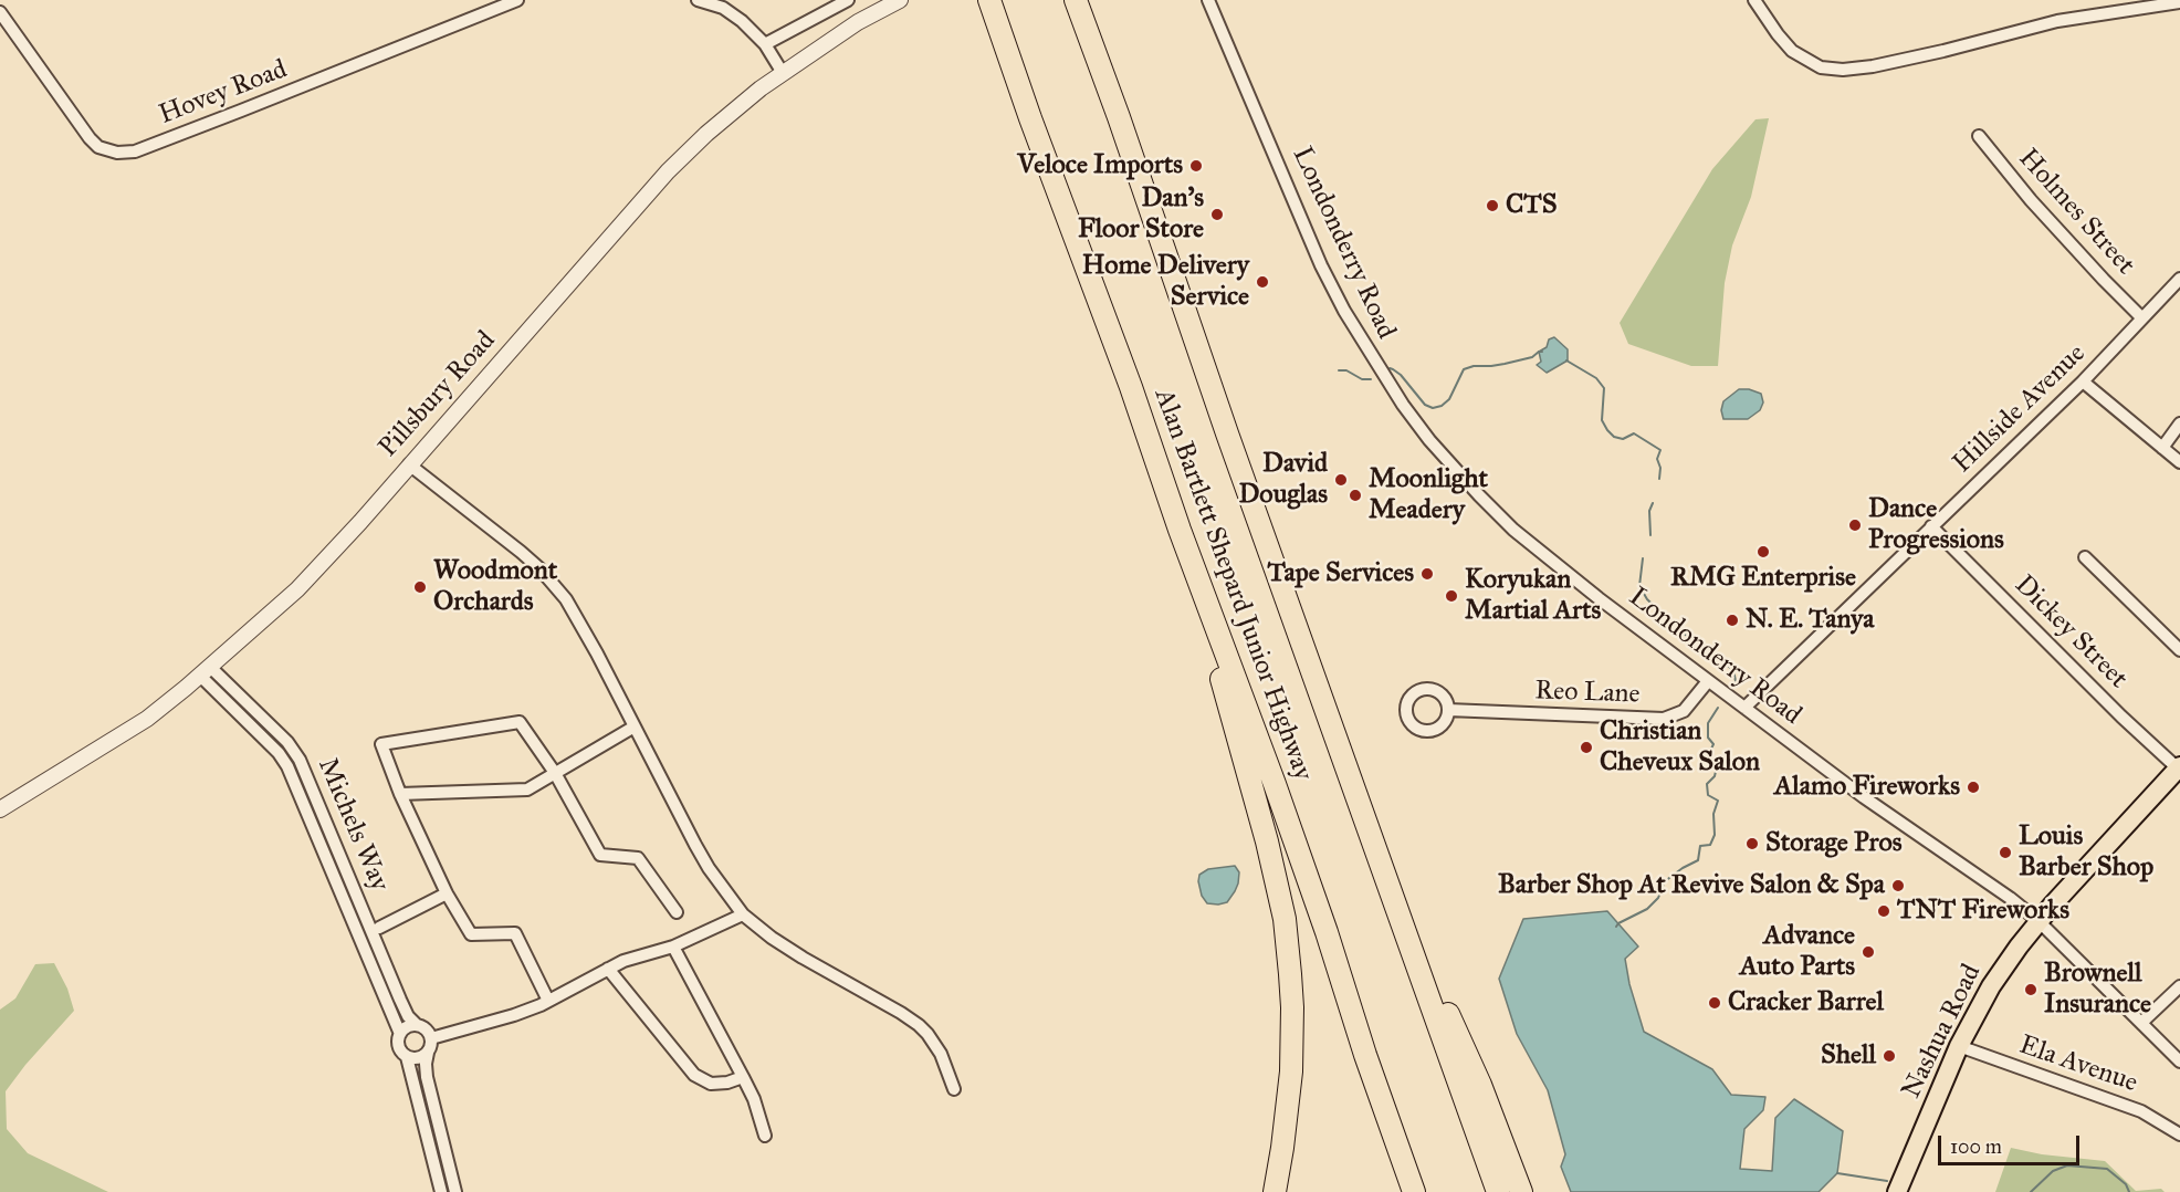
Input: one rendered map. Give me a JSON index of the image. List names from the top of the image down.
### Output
{
  "streets": {
    "highway": ["Alan Bartlett Shepard Junior Highway"],
    "main road": ["Nashua Road"],
    "street": [
      "Hovey Road",
      "Holmes Street",
      "Londonderry Road",
      "Pillsbury Road",
      "Hillside Avenue",
      "Dickey Street",
      "Reo Lane",
      "Michels Way",
      "Ela Avenue"
    ]
  },
  "crossings": [
    ["Holmes Street", "Hillside Avenue"],
    ["Londonderry Road", "Hillside Avenue"],
    ["Londonderry Road", "Reo Lane"],
    ["Londonderry Road", "Nashua Road"],
    ["Pillsbury Road", "Michels Way"],
    ["Hillside Avenue", "Dickey Street"],
    ["Dickey Street", "Nashua Road"],
    ["Nashua Road", "Ela Avenue"]
  ],
  "places": [
    "Veloce Imports",
    "CTS",
    "Dan's Floor Store",
    "Home Delivery Service",
    "David Douglas",
    "Moonlight Meadery",
    "Dance Progressions",
    "RMG Enterprise",
    "Tape Services",
    "Woodmont Orchards",
    "Koryukan Martial Arts",
    "N. E. Tanya",
    "Christian Cheveux Salon",
    "Alamo Fireworks",
    "Storage Pros",
    "Louis Barber Shop",
    "Barber Shop At Revive Salon & Spa",
    "TNT Fireworks",
    "Advance Auto Parts",
    "Brownell Insurance",
    "Cracker Barrel",
    "Shell"
  ],
  "scale_bar": "100 m"
}
